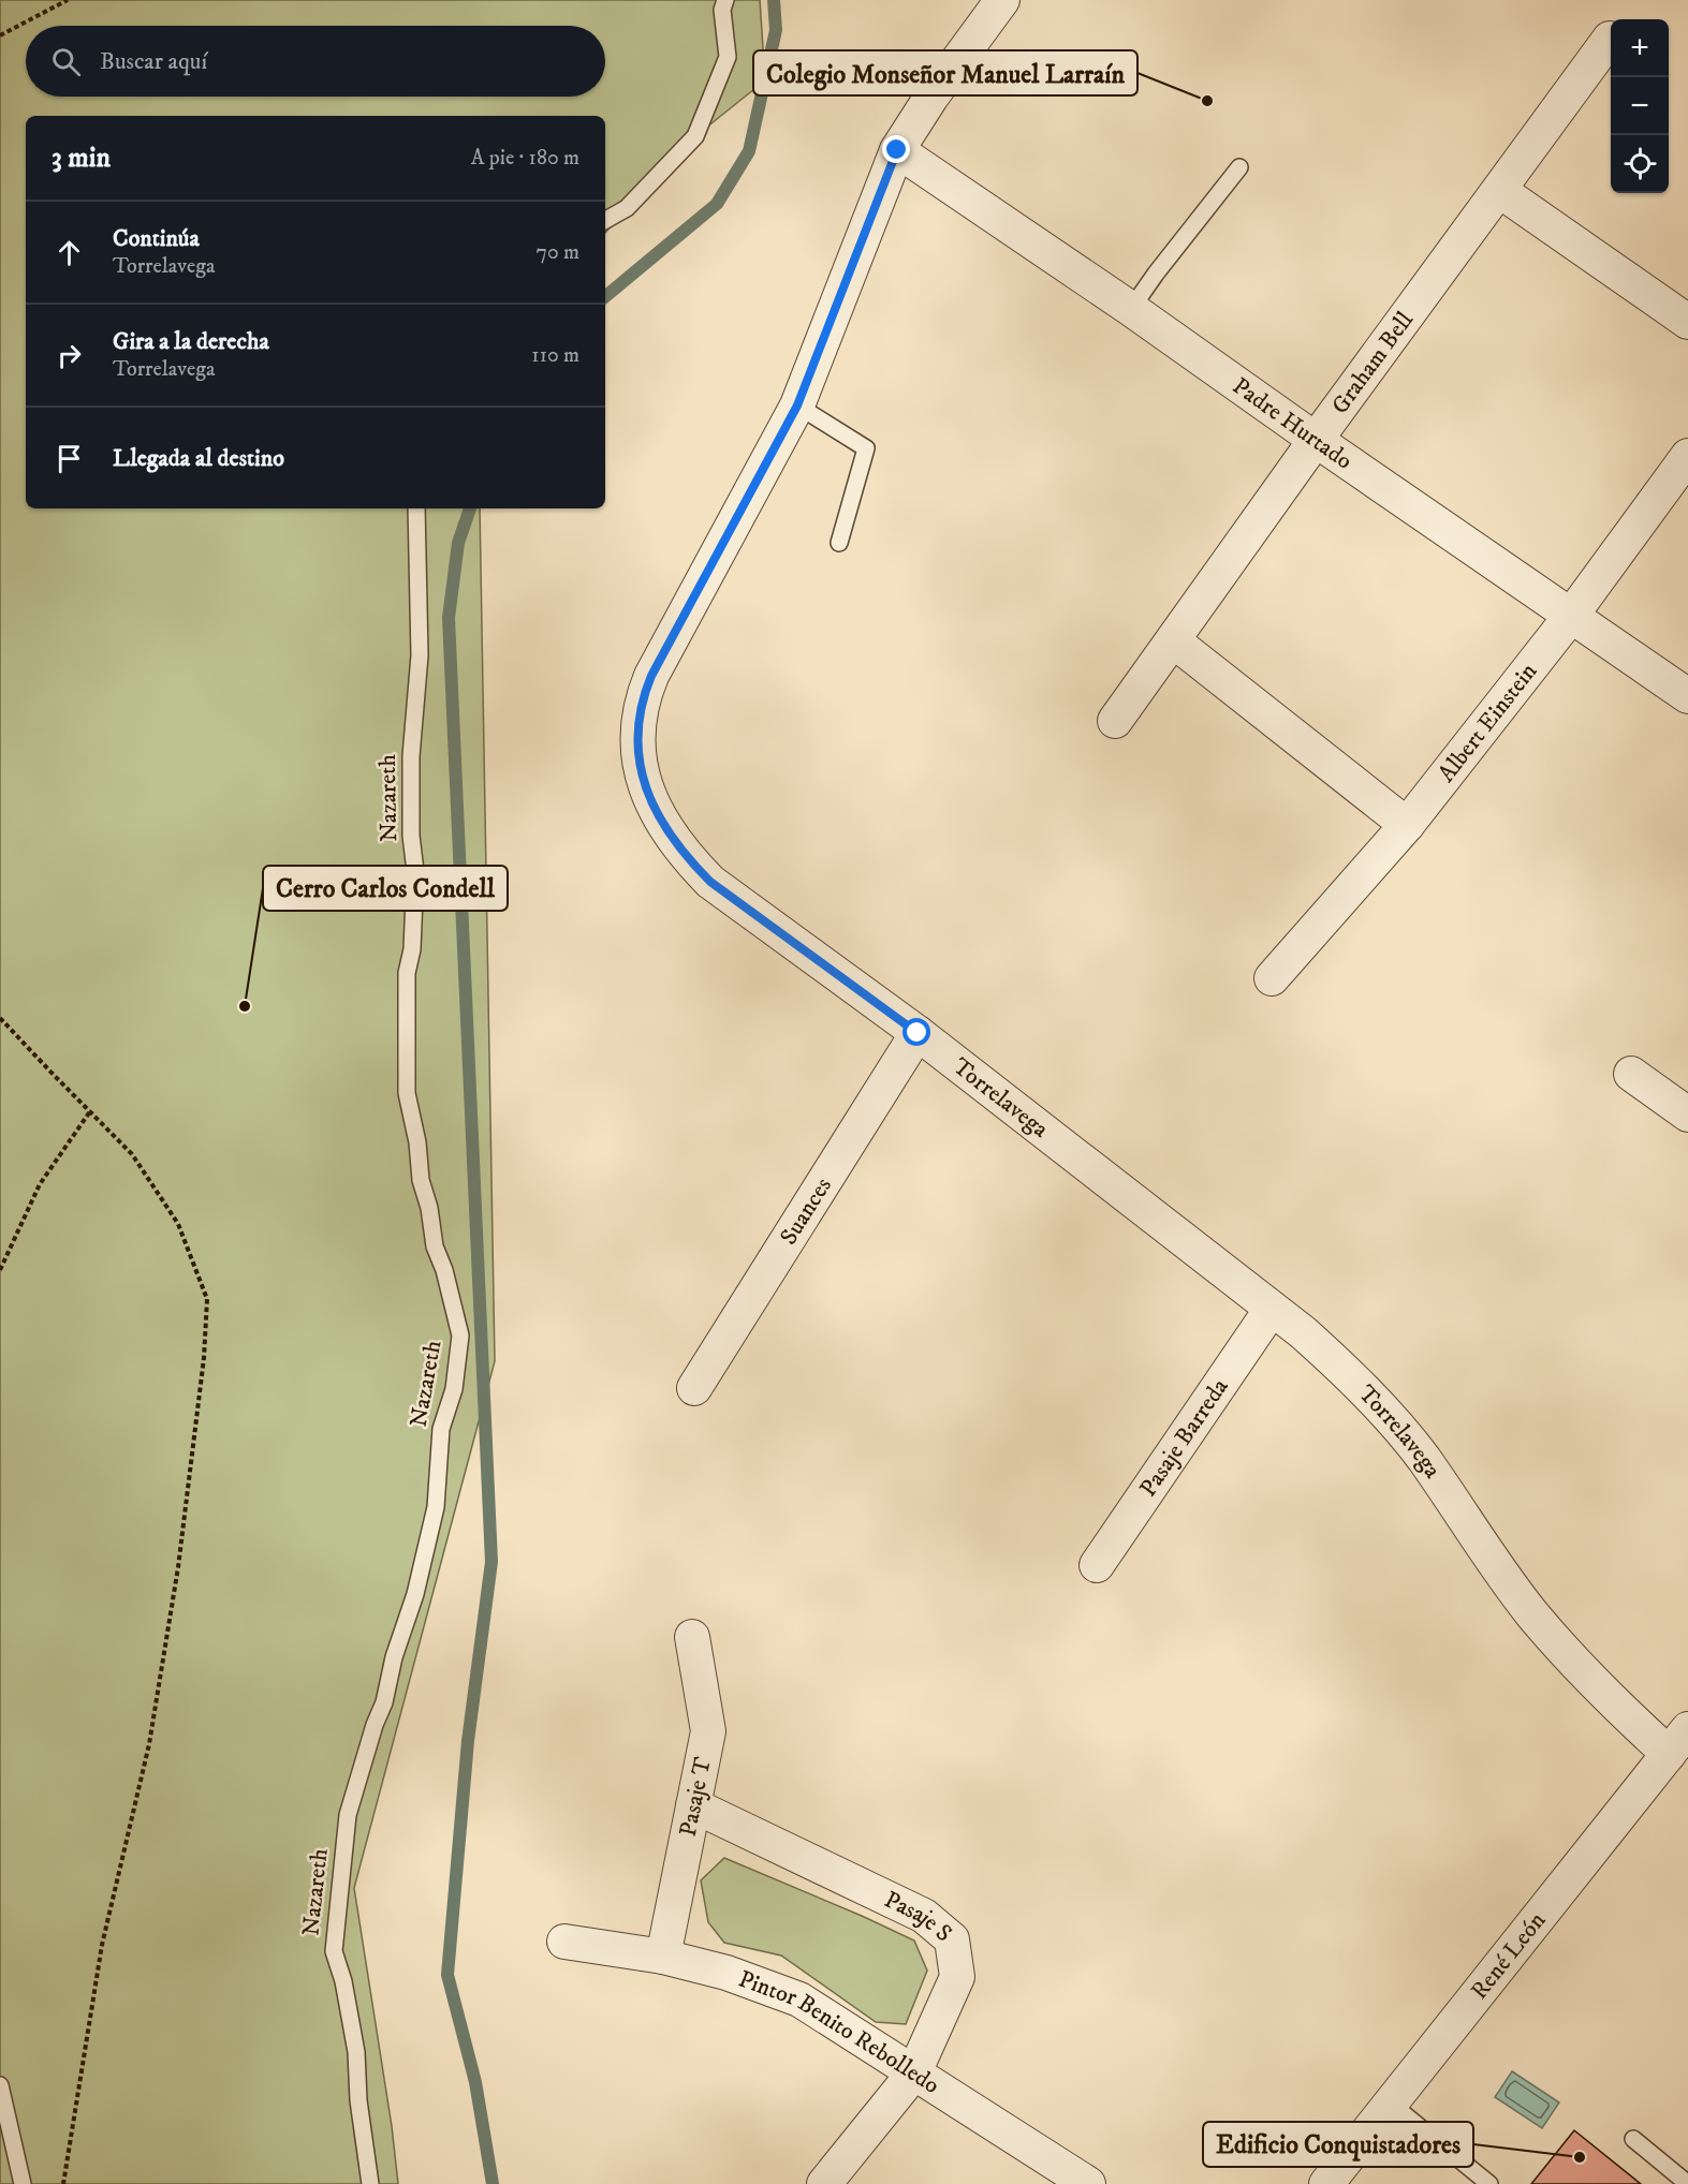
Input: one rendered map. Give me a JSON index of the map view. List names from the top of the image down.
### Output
{
  "streets": {
    "street": [
      "Graham Bell",
      "Padre Hurtado",
      "Albert Einstein",
      "Torrelavega",
      "Suances",
      "Pasaje Barreda",
      "Pasaje T",
      "Pasaje S",
      "René León",
      "Pintor Benito Rebolledo"
    ],
    "lane": ["Nazareth"]
  },
  "crossings": [
    ["Graham Bell", "Padre Hurtado"],
    ["Padre Hurtado", "Albert Einstein"],
    ["Padre Hurtado", "Torrelavega"],
    ["Torrelavega", "Suances"],
    ["Torrelavega", "Pasaje Barreda"],
    ["Torrelavega", "René León"],
    ["Pasaje T", "Pasaje S"],
    ["Pasaje T", "Pintor Benito Rebolledo"],
    ["Pasaje S", "Pintor Benito Rebolledo"]
  ],
  "places": ["Colegio Monseñor Manuel Larraín", "Cerro Carlos Condell", "Edificio Conquistadores"],
  "page": {
    "map_buttons": ["+", "−"],
    "search": "Buscar aquí",
    "heading": ["3 min", "A pie · 180 m"],
    "list": [
      ["Continúa", "Torrelavega", "70 m"],
      ["Gira a la derecha", "Torrelavega", "110 m"],
      "Llegada al destino"
    ]
  }
}
